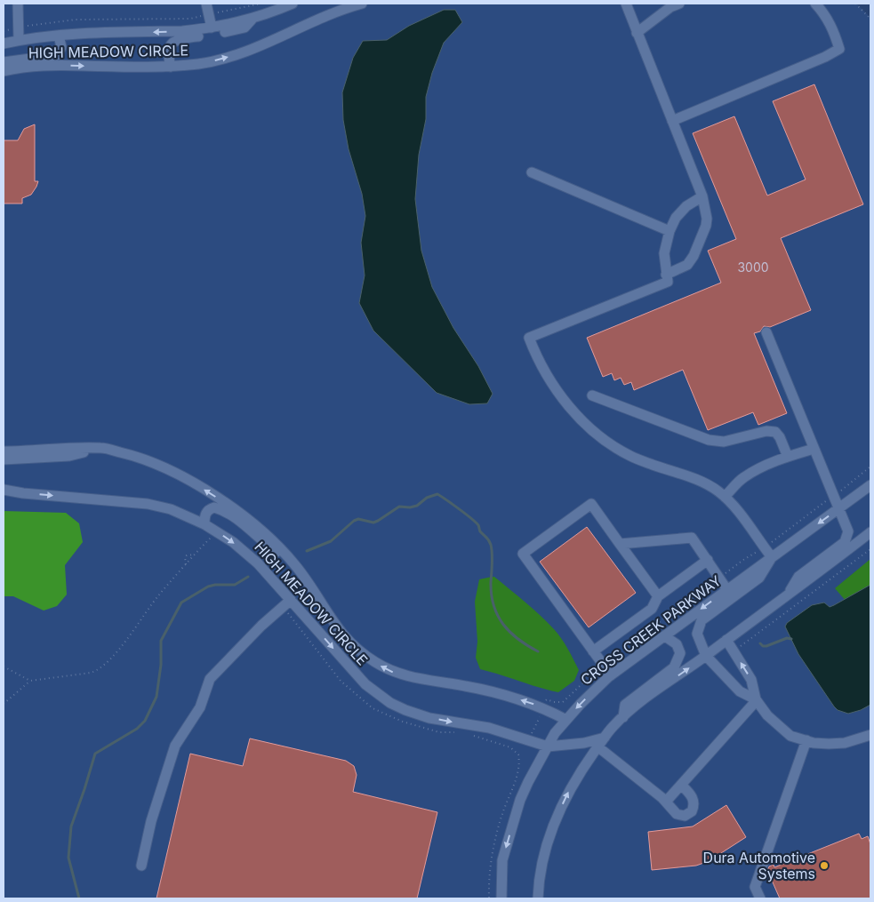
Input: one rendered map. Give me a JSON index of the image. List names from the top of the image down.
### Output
{
  "streets": {
    "street": ["HIGH MEADOW CIRCLE", "CROSS CREEK PARKWAY"]
  },
  "crossings": [
    ["HIGH MEADOW CIRCLE", "CROSS CREEK PARKWAY"]
  ],
  "places": ["Dura Automotive Systems"],
  "house_numbers": ["3000"]
}
